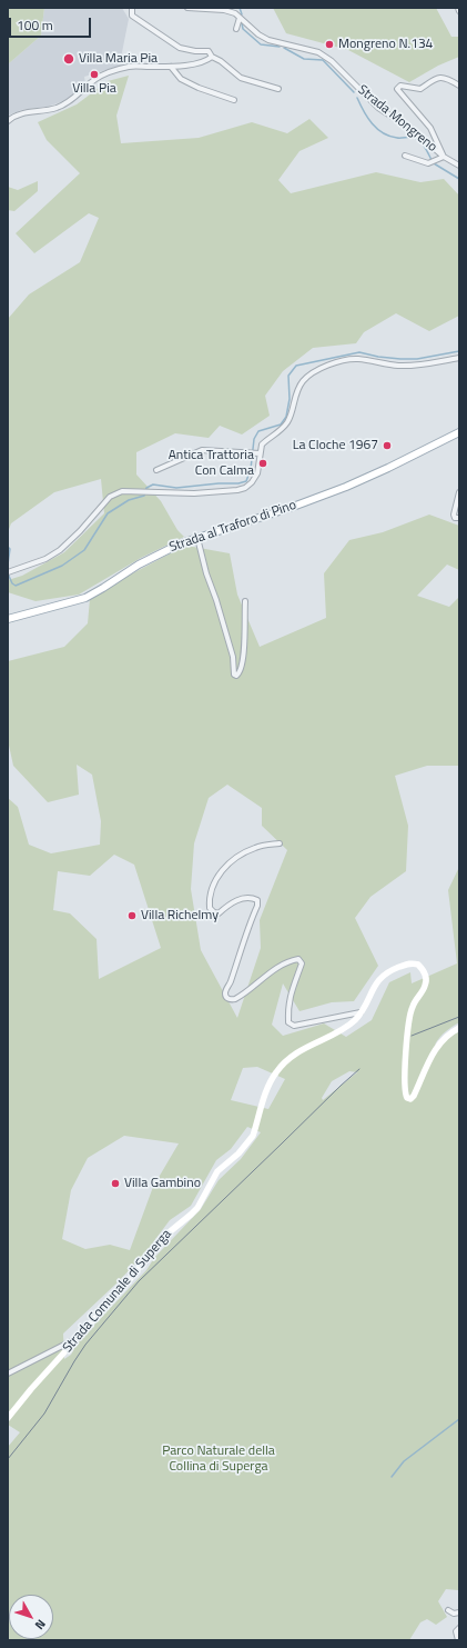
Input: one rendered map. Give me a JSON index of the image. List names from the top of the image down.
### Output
{
  "streets": {
    "main road": ["Strada al Traforo di Pino"],
    "street": ["Strada Mongreno", "Strada Comunale di Superga"]
  },
  "parks": ["Parco Naturale della Collina di Superga"],
  "places": [
    "Mongreno N.134",
    "Villa Maria Pia",
    "Villa Pia",
    "La Cloche 1967",
    "Antica Trattoria Con Calma",
    "Villa Richelmy",
    "Villa Gambino"
  ],
  "scale_bar": "100 m",
  "north": "bottom right"
}
